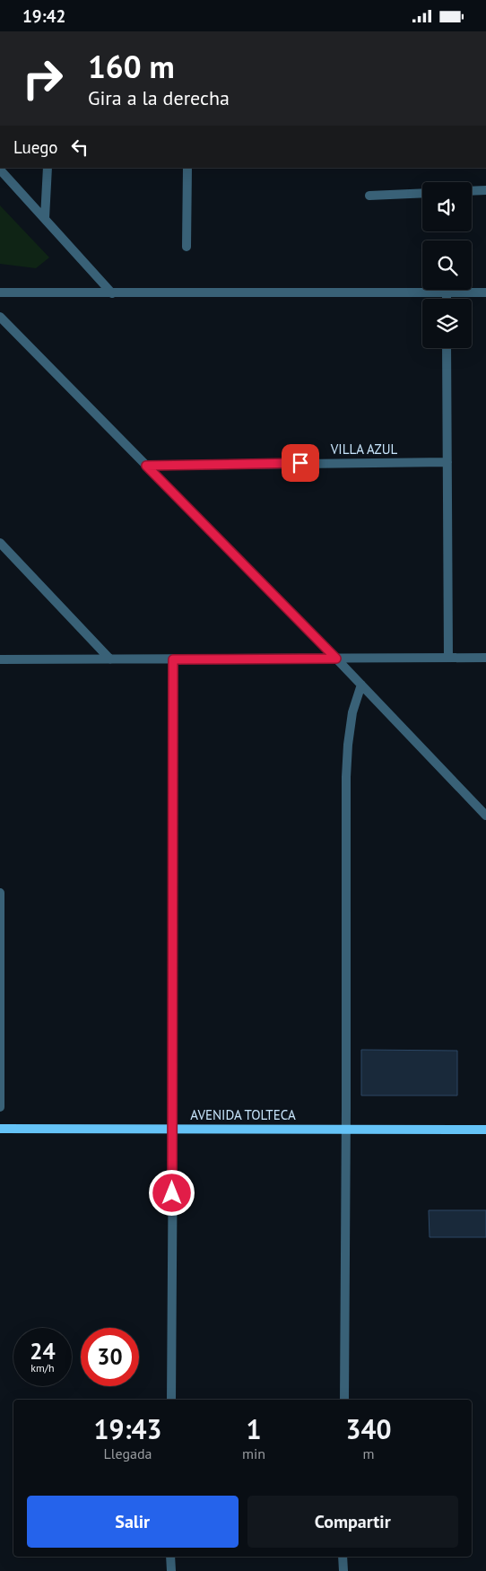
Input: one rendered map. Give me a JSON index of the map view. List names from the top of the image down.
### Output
{
  "streets": {
    "street": ["VILLA AZUL", "AVENIDA TOLTECA"]
  },
  "page": {
    "status": "19:42",
    "turn": ["160 m", "Gira a la derecha"],
    "then": "Luego",
    "speed": "24 km/h",
    "limit": "30",
    "eta": [
      "19:43",
      "Llegada",
      "1",
      "min",
      "340",
      "m"
    ],
    "buttons": ["Salir", "Compartir"]
  }
}
